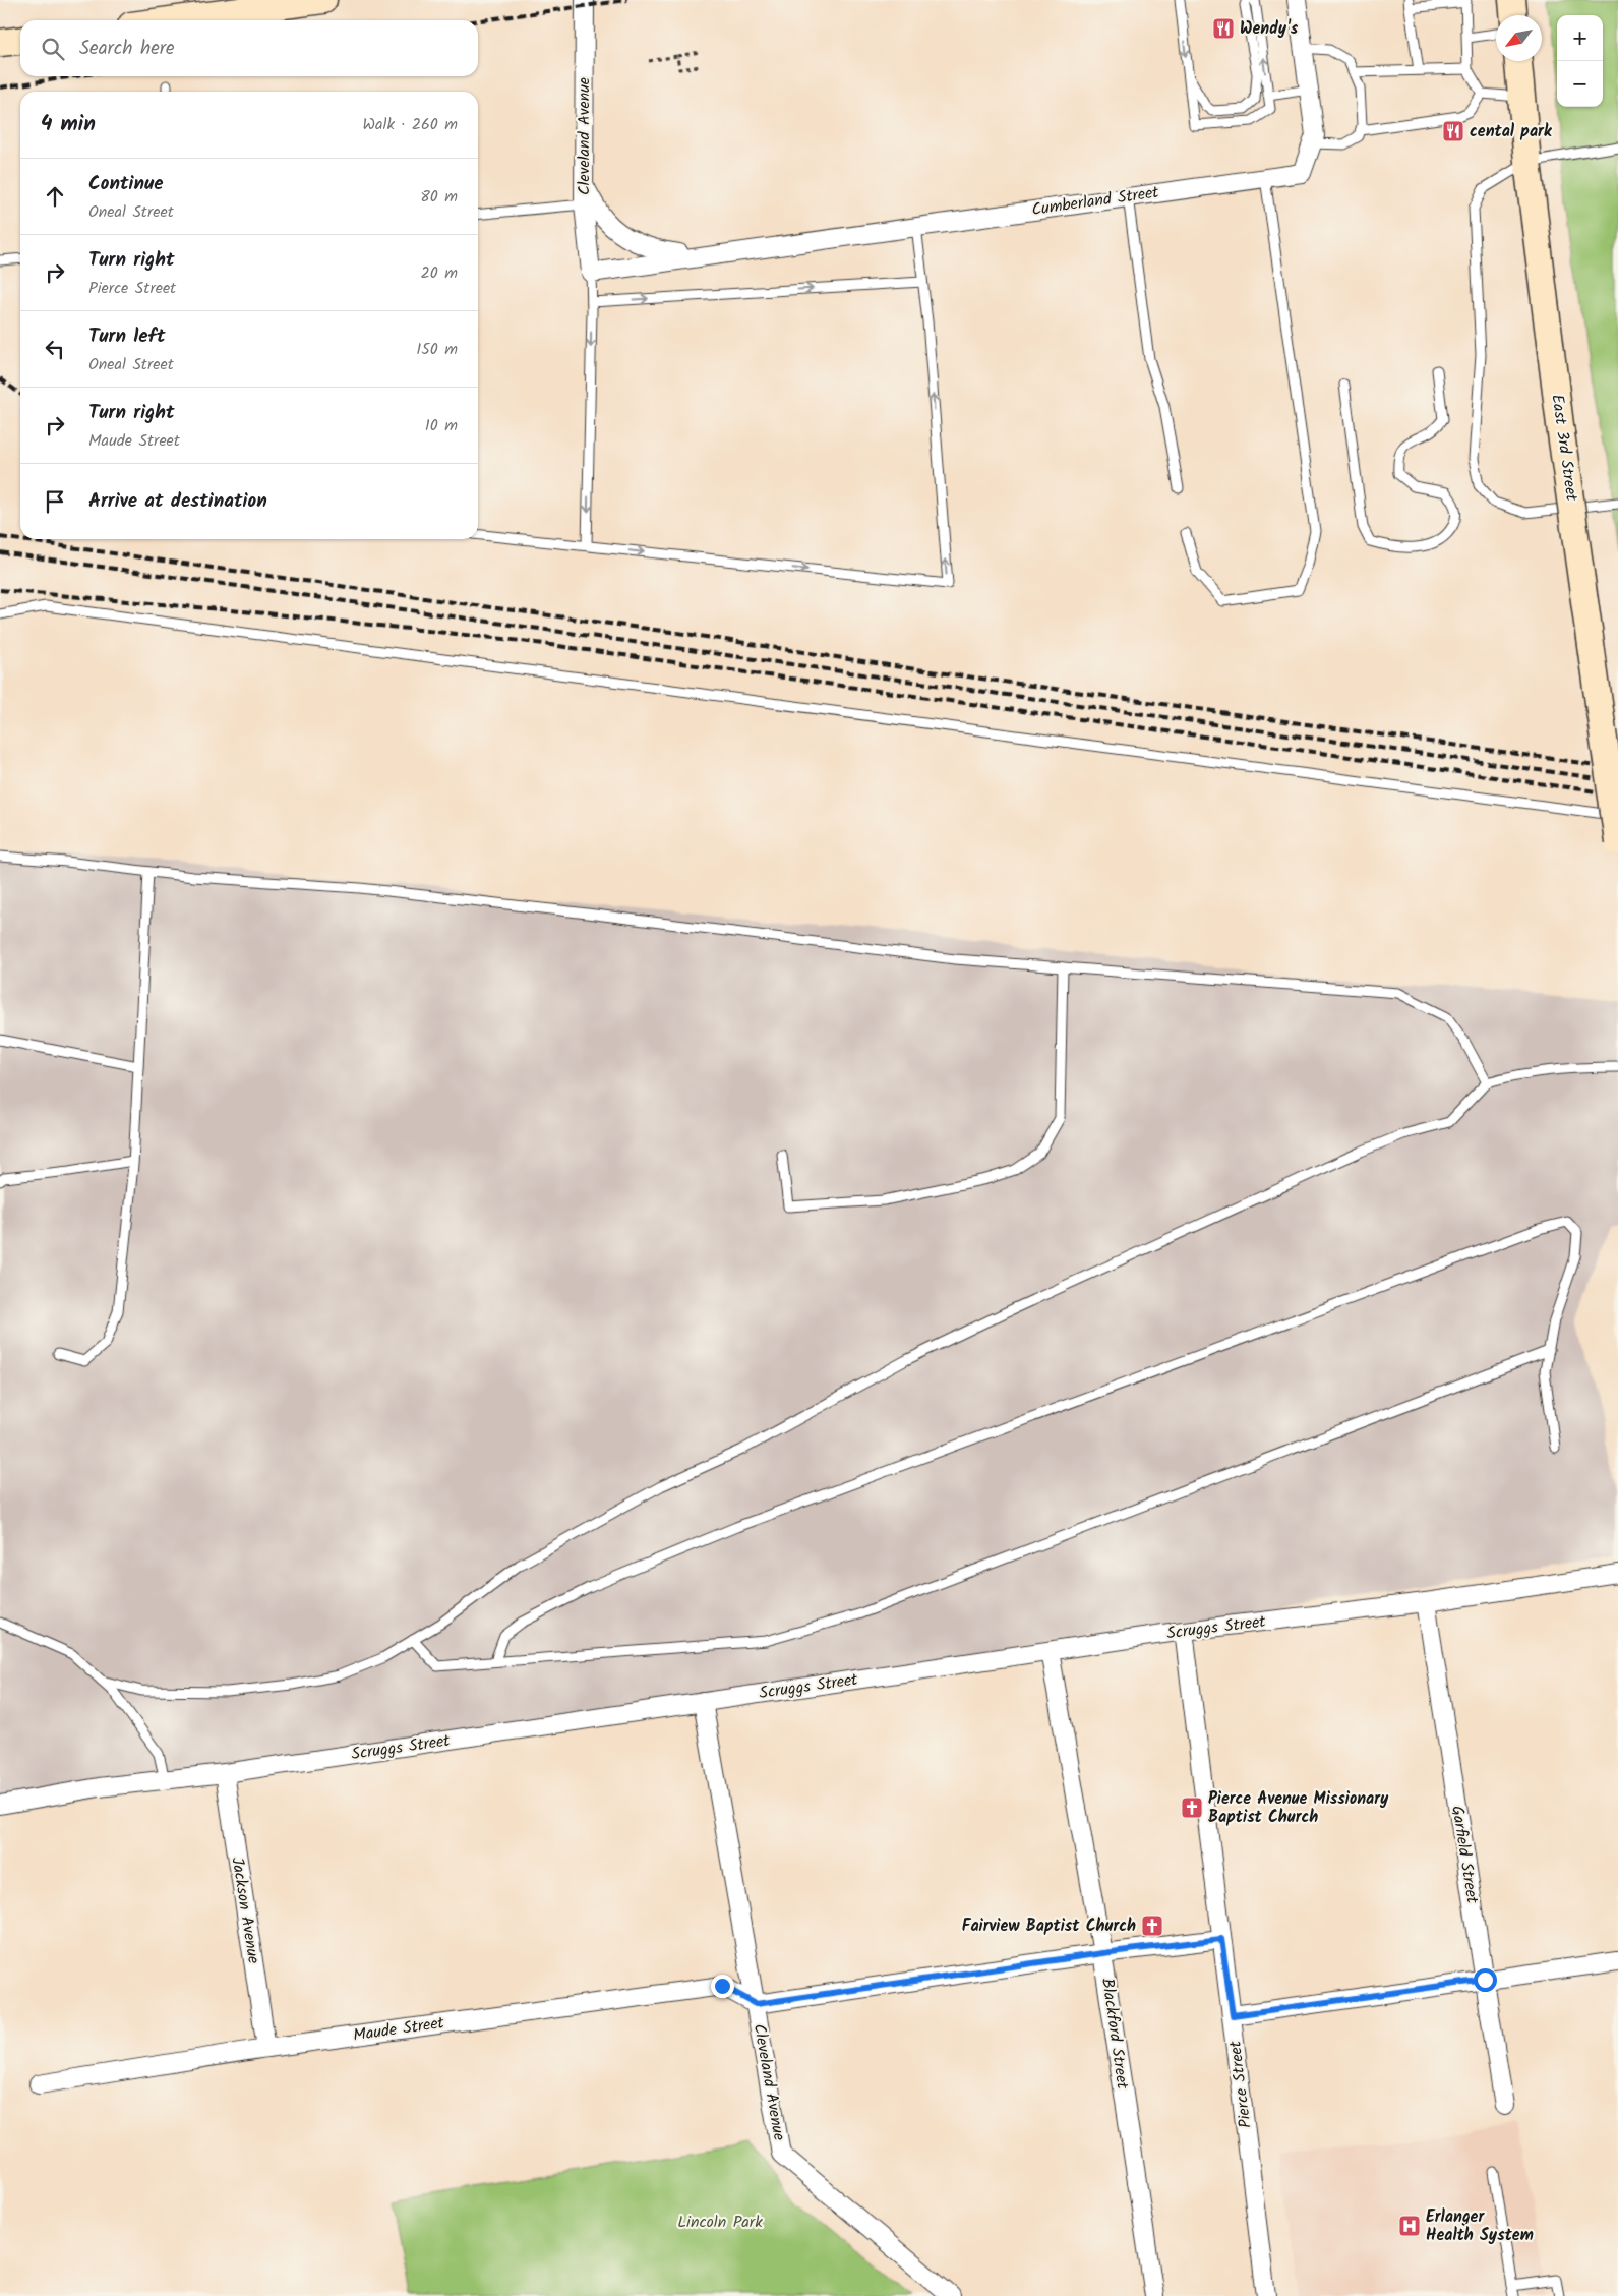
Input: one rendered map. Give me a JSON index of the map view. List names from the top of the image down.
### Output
{
  "streets": {
    "main road": ["East 3rd Street"],
    "street": [
      "Cleveland Avenue",
      "Cumberland Street",
      "Scruggs Street",
      "Garfield Street",
      "Jackson Avenue",
      "Maude Street",
      "Blackford Street",
      "Pierce Street"
    ]
  },
  "crossings": [
    ["Cleveland Avenue", "Cumberland Street"],
    ["Cleveland Avenue", "Scruggs Street"],
    ["Cleveland Avenue", "Maude Street"],
    ["Scruggs Street", "Garfield Street"],
    ["Scruggs Street", "Jackson Avenue"],
    ["Scruggs Street", "Blackford Street"],
    ["Scruggs Street", "Pierce Street"],
    ["Jackson Avenue", "Maude Street"]
  ],
  "parks": ["Lincoln Park"],
  "places": {
    "restaurant": ["Wendy's", "cental park"],
    "church": ["Pierce Avenue Missionary Baptist Church", "Fairview Baptist Church"],
    "hospital": ["Erlanger Health System"]
  },
  "north": "bottom left",
  "page": {
    "map_buttons": ["+", "−"],
    "search": "Search here",
    "heading": ["4 min", "Walk · 260 m"],
    "list": [
      ["Continue", "Oneal Street", "80 m"],
      ["Turn right", "Pierce Street", "20 m"],
      ["Turn left", "Oneal Street", "150 m"],
      ["Turn right", "Maude Street", "10 m"],
      "Arrive at destination"
    ]
  }
}
